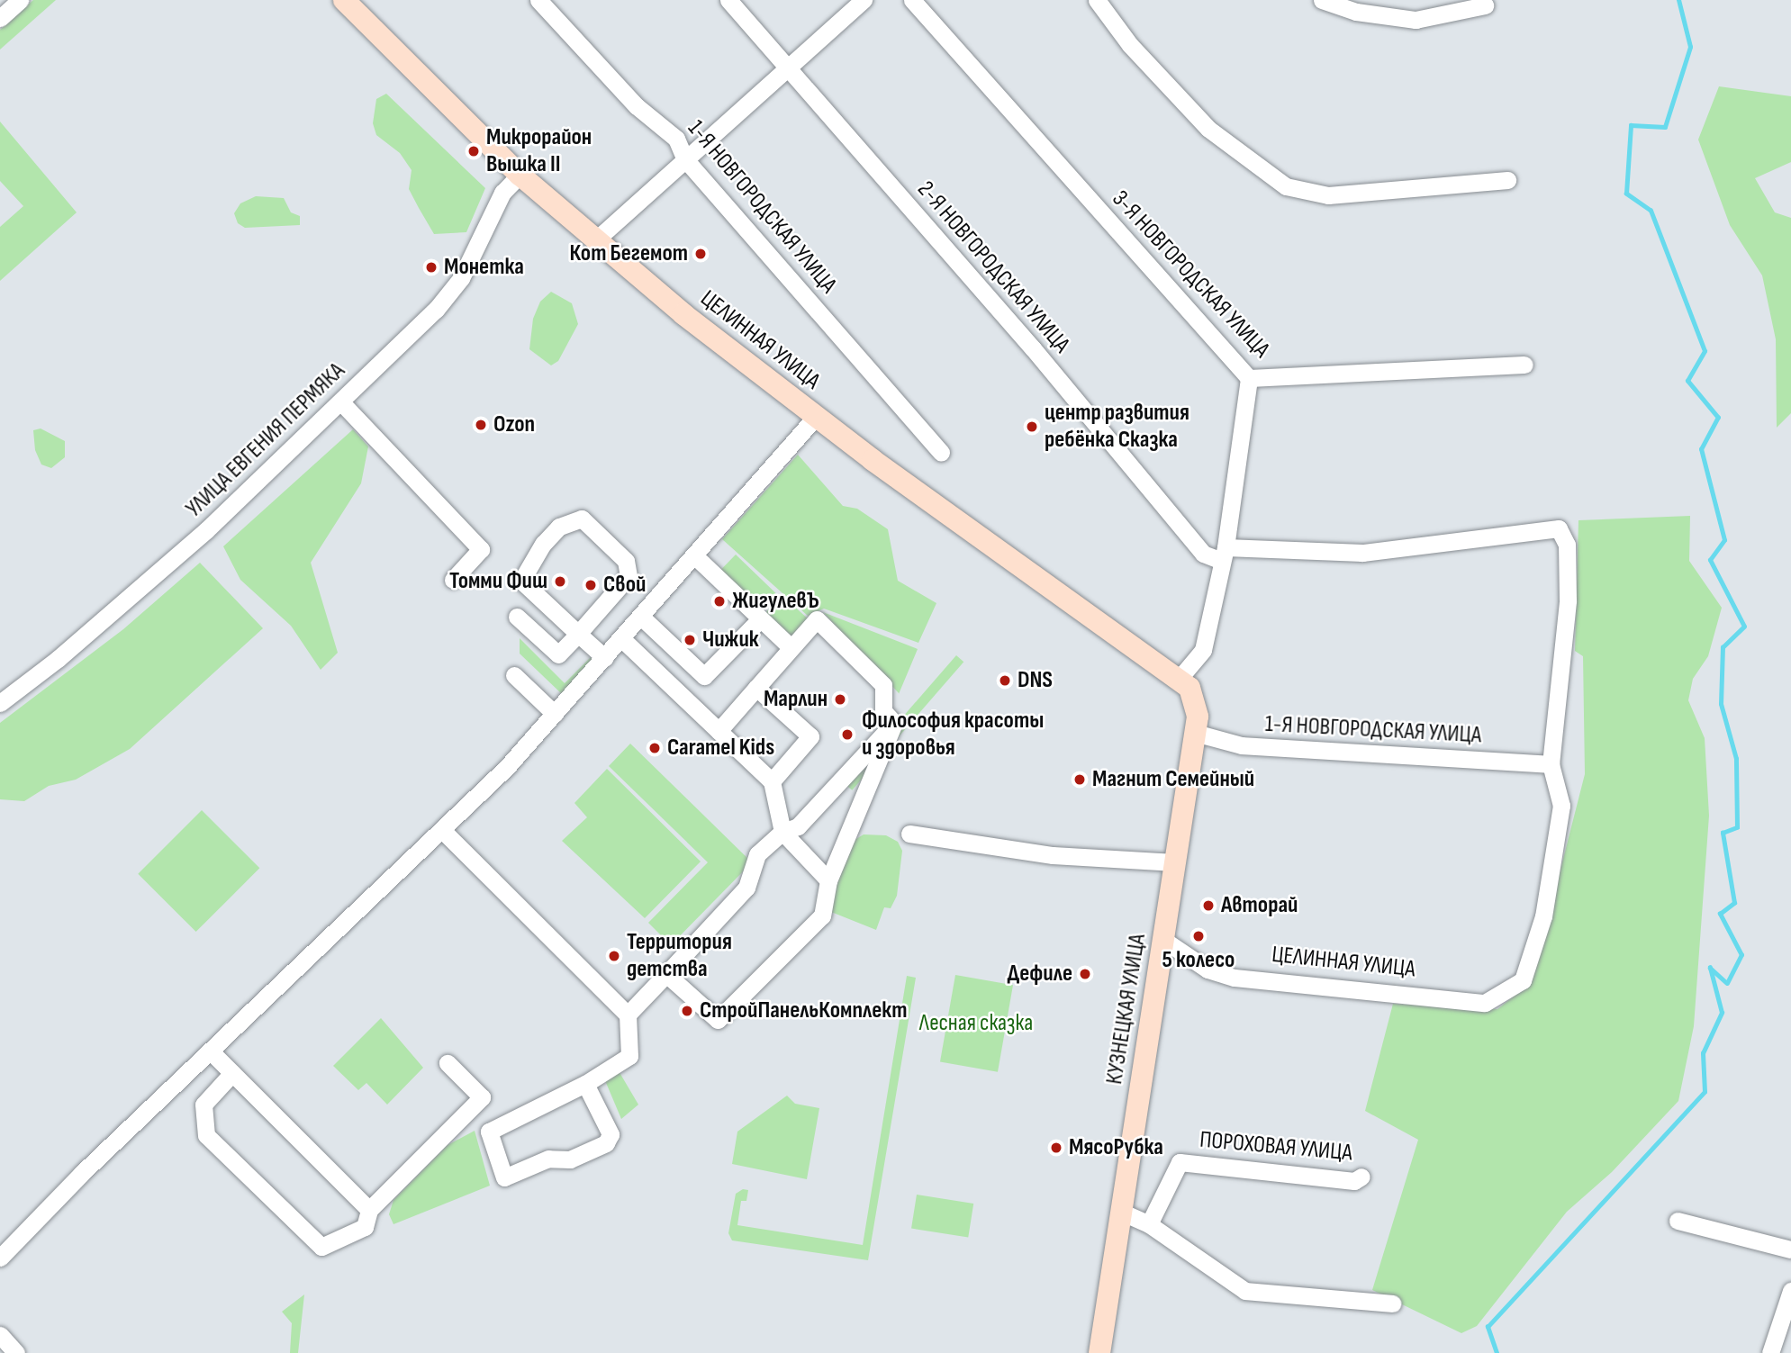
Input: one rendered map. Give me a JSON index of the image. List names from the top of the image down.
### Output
{
  "streets": {
    "main road": ["ЦЕЛИННАЯ УЛИЦА", "КУЗНЕЦКАЯ УЛИЦА"],
    "street": [
      "1-Я НОВГОРОДСКАЯ УЛИЦА",
      "2-Я НОВГОРОДСКАЯ УЛИЦА",
      "3-Я НОВГОРОДСКАЯ УЛИЦА",
      "УЛИЦА ЕВГЕНИЯ ПЕРМЯКА",
      "ПОРОХОВАЯ УЛИЦА"
    ]
  },
  "crossings": [
    ["1-Я НОВГОРОДСКАЯ УЛИЦА", "ЦЕЛИННАЯ УЛИЦА"],
    ["1-Я НОВГОРОДСКАЯ УЛИЦА", "КУЗНЕЦКАЯ УЛИЦА"],
    ["ЦЕЛИННАЯ УЛИЦА", "УЛИЦА ЕВГЕНИЯ ПЕРМЯКА"],
    ["ЦЕЛИННАЯ УЛИЦА", "КУЗНЕЦКАЯ УЛИЦА"]
  ],
  "parks": ["Лесная сказка"],
  "places": [
    "Микрорайон Вышка II",
    "Кот Бегемот",
    "Монетка",
    "Ozon",
    "центр развития ребёнка Сказка",
    "Томми Фиш",
    "Свой",
    "ЖигулевЪ",
    "Чижик",
    "DNS",
    "Марлин",
    "Философия красоты и здоровья",
    "Caramel Kids",
    "Магнит Семейный",
    "Авторай",
    "5 колесо",
    "Территория детства",
    "Дефиле",
    "СтройПанельКомплект",
    "МясоРубка"
  ]
}
